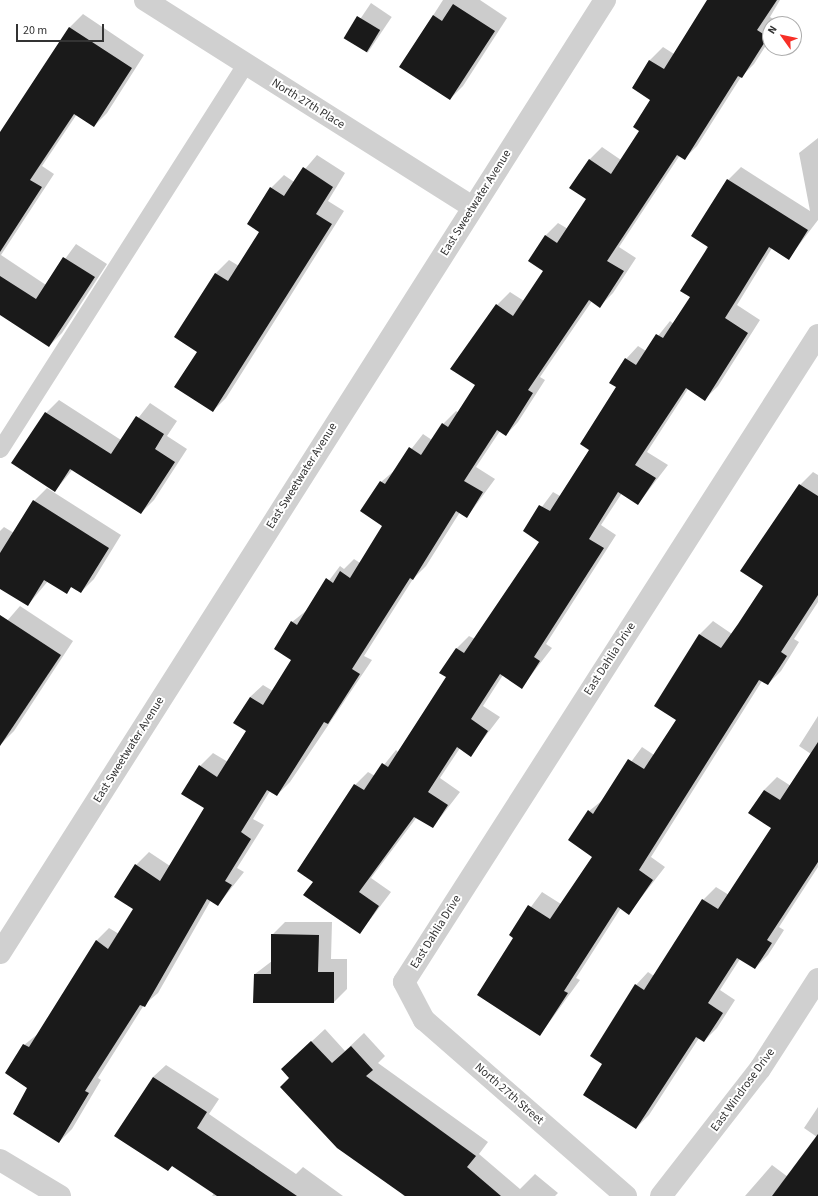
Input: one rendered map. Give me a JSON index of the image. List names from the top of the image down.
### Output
{
  "streets": {
    "street": [
      "North 27th Place",
      "East Sweetwater Avenue",
      "East Dahlia Drive",
      "East Windrose Drive",
      "North 27th Street"
    ]
  },
  "crossings": [
    ["North 27th Place", "East Sweetwater Avenue"],
    ["East Dahlia Drive", "North 27th Street"]
  ],
  "scale_bar": "20 m",
  "north": "top left"
}
